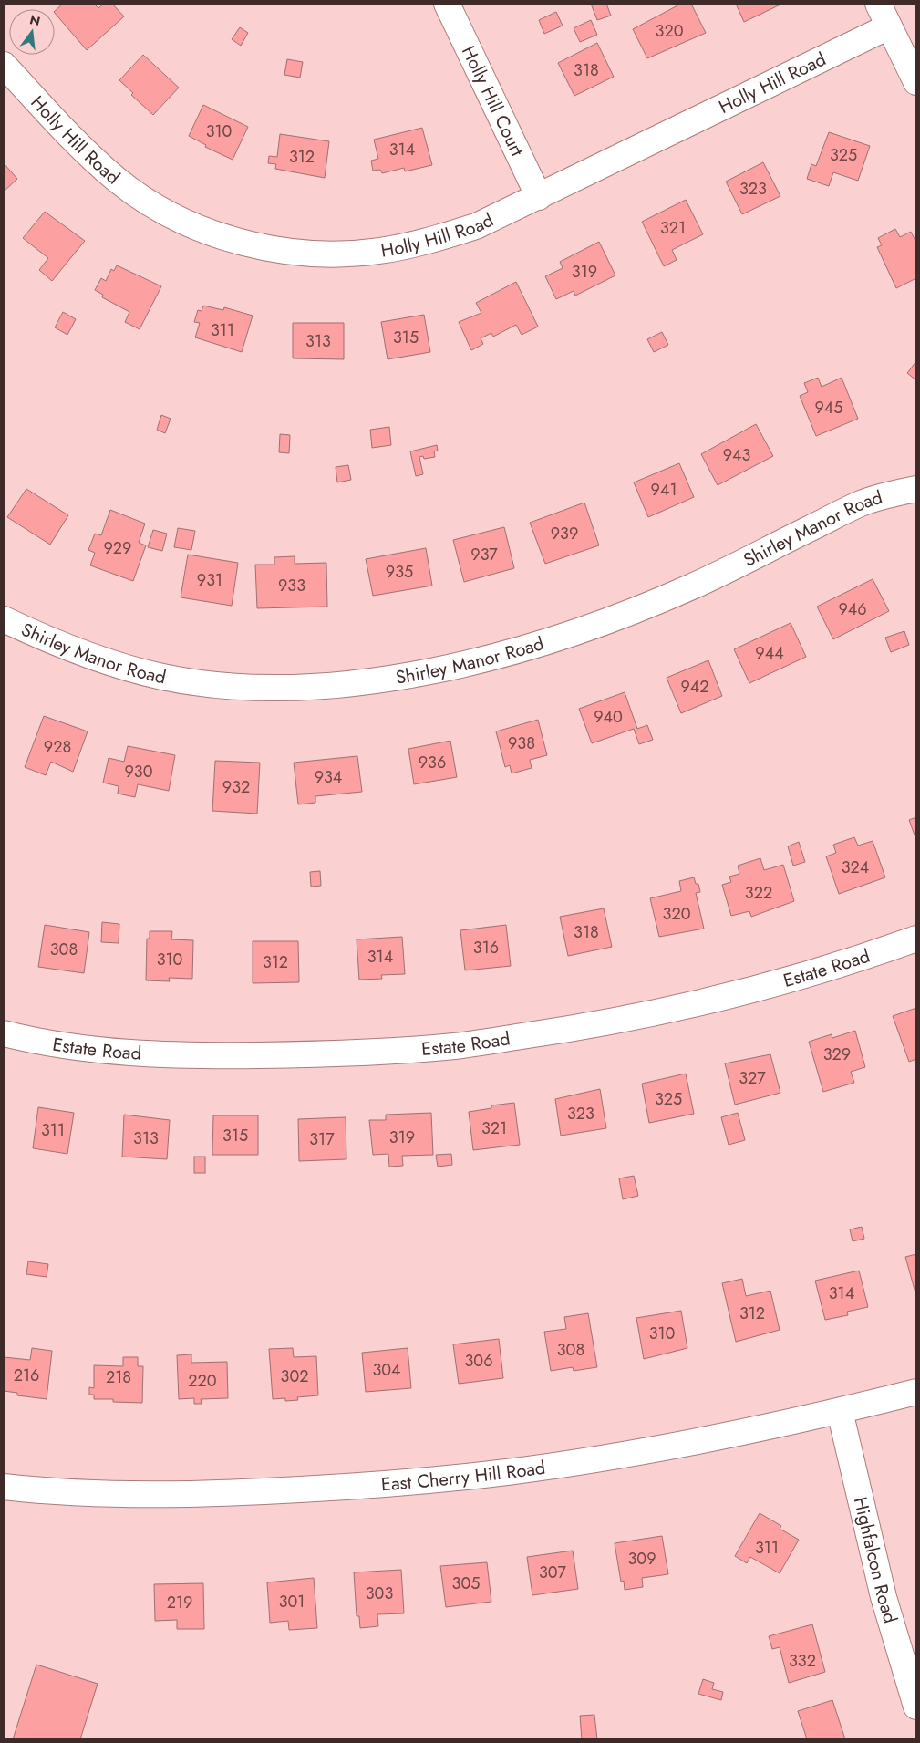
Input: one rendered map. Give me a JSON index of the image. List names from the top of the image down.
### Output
{
  "streets": {
    "street": [
      "Holly Hill Road",
      "Holly Hill Court",
      "Shirley Manor Road",
      "Estate Road",
      "East Cherry Hill Road",
      "Highfalcon Road"
    ]
  },
  "crossings": [
    ["Holly Hill Road", "Holly Hill Court"],
    ["East Cherry Hill Road", "Highfalcon Road"]
  ],
  "house_numbers": [
    "320",
    "318",
    "310",
    "314",
    "325",
    "312",
    "323",
    "321",
    "319",
    "311",
    "315",
    "313",
    "945",
    "943",
    "941",
    "939",
    "929",
    "937",
    "935",
    "931",
    "933",
    "946",
    "944",
    "942",
    "940",
    "938",
    "928",
    "936",
    "930",
    "934",
    "932",
    "324",
    "322",
    "320",
    "318",
    "316",
    "308",
    "314",
    "310",
    "312",
    "329",
    "327",
    "325",
    "323",
    "321",
    "311",
    "315",
    "319",
    "313",
    "317",
    "314",
    "312",
    "310",
    "308",
    "306",
    "304",
    "216",
    "302",
    "218",
    "220",
    "311",
    "309",
    "307",
    "305",
    "303",
    "301",
    "219",
    "332"
  ],
  "north": "top"
}
